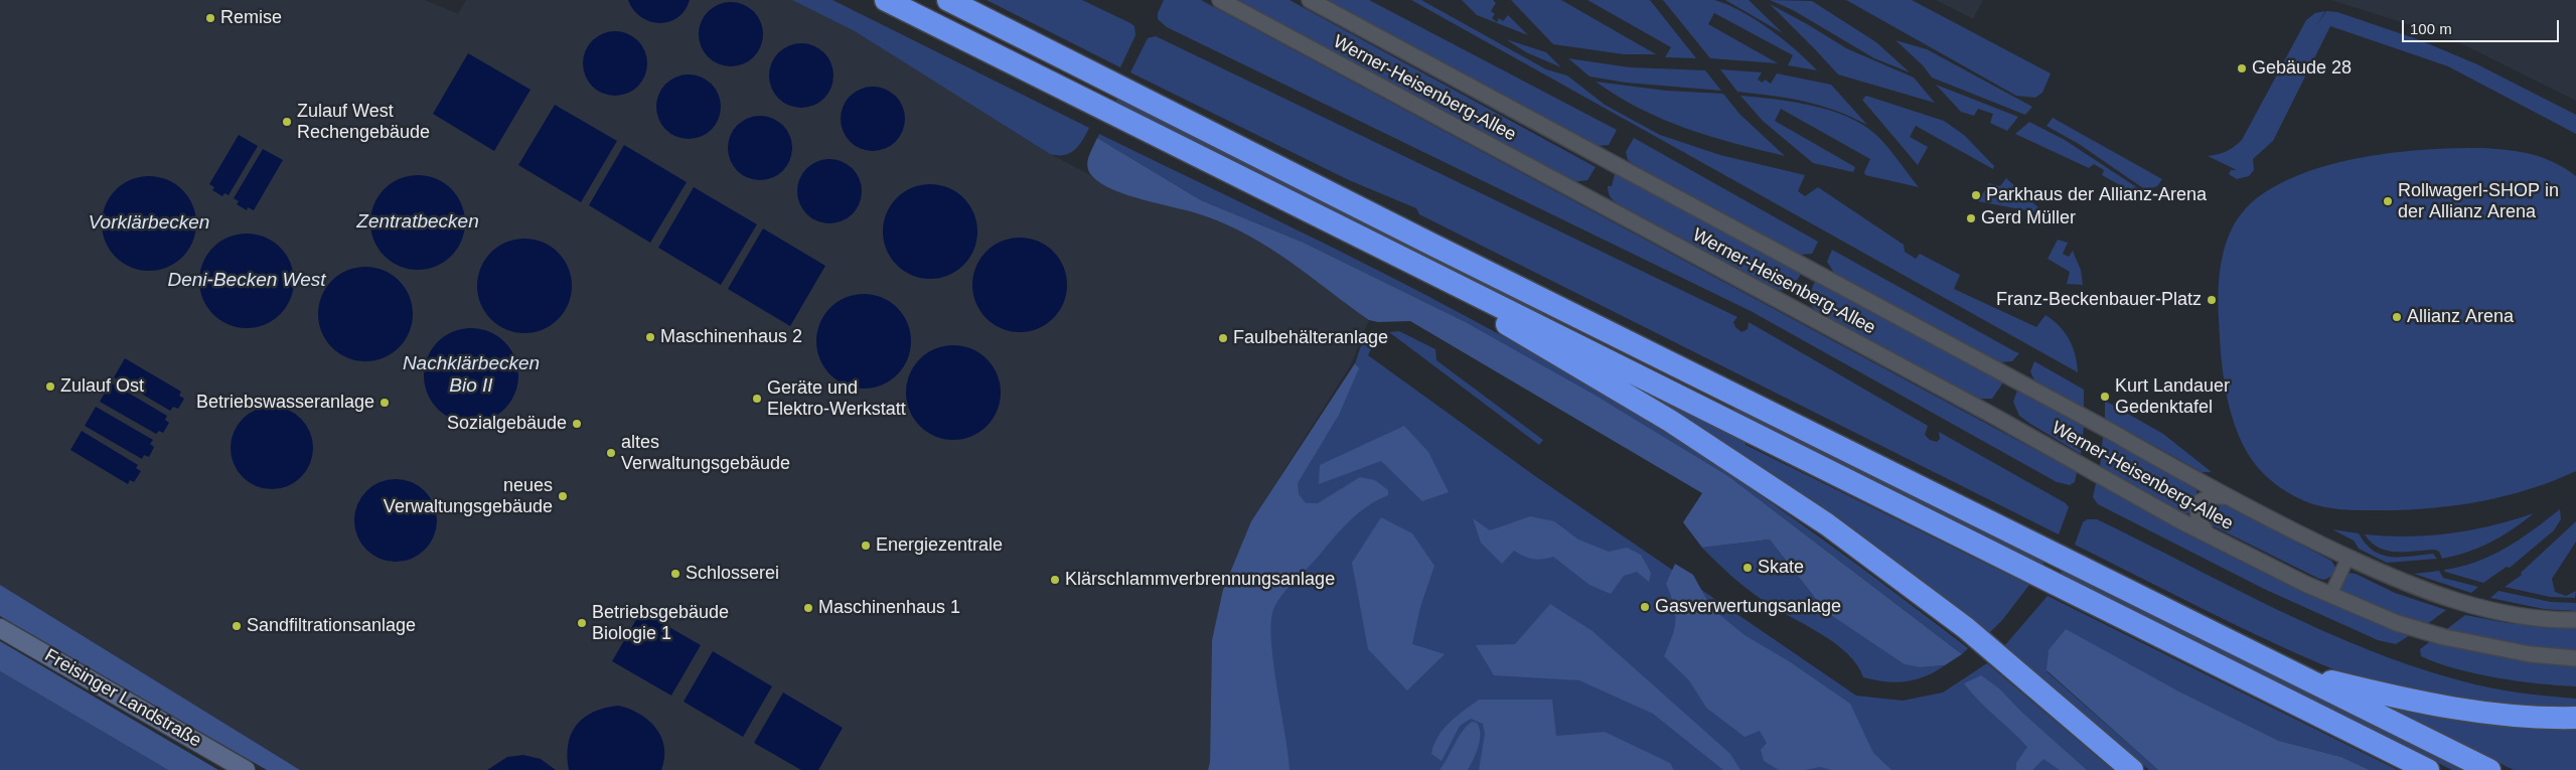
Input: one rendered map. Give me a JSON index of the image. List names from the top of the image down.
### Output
{
  "streets": {
    "main road": ["Freisinger Landstraße"],
    "street": ["Werner-Heisenberg-Allee"]
  },
  "water": [
    "Zentratbecken",
    "Vorklärbecken",
    "Deni-Becken West",
    "Nachklärbecken Bio II"
  ],
  "places": [
    "Remise",
    "Gebäude 28",
    "Zulauf West Rechengebäude",
    "Parkhaus der Allianz-Arena",
    "Rollwagerl-SHOP in der Allianz Arena",
    "Gerd Müller",
    "Franz-Beckenbauer-Platz",
    "Allianz Arena",
    "Maschinenhaus 2",
    "Faulbehälteranlage",
    "Zulauf Ost",
    "Kurt Landauer Gedenktafel",
    "Geräte und Elektro-Werkstatt",
    "Betriebswasseranlage",
    "Sozialgebäude",
    "altes Verwaltungsgebäude",
    "neues Verwaltungsgebäude",
    "Energiezentrale",
    "Skate",
    "Schlosserei",
    "Klärschlammverbrennungsanlage",
    "Gasverwertungsanlage",
    "Maschinenhaus 1",
    "Betriebsgebäude Biologie 1",
    "Sandfiltrationsanlage"
  ],
  "scale_bar": "100 m"
}
